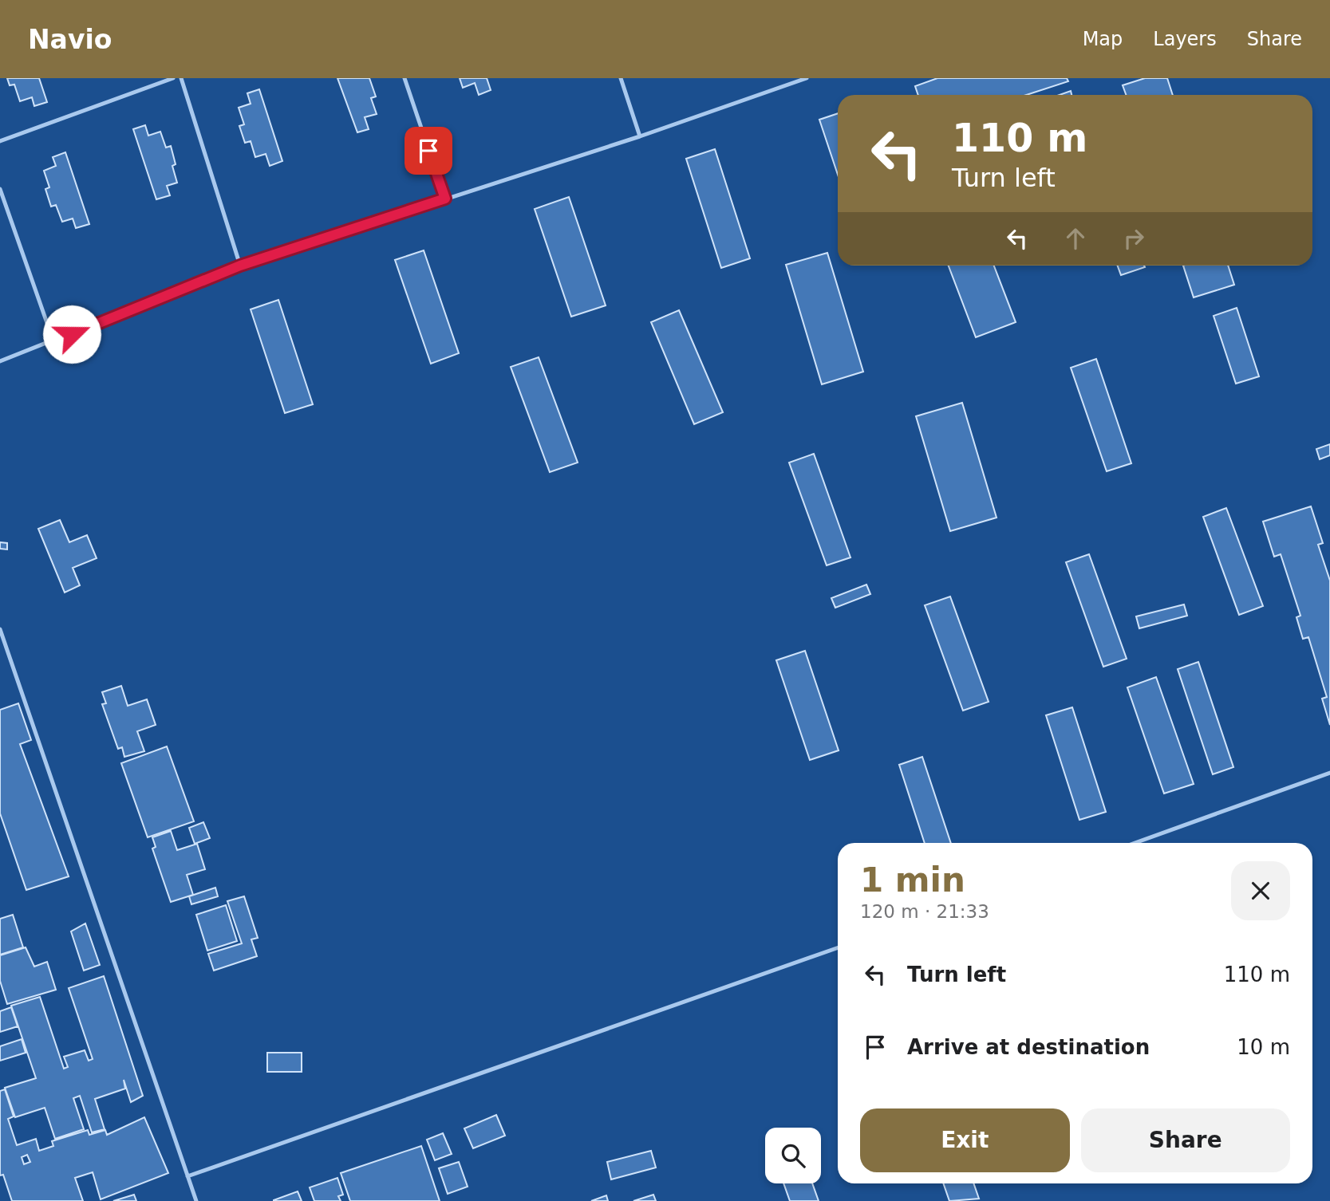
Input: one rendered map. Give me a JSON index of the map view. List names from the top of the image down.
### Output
{
  "page": {
    "header": "Navio",
    "nav": ["Map", "Layers", "Share"],
    "turn": ["110 m", "Turn left"],
    "heading": ["1 min", "120 m · 21:33"],
    "list": [
      {
        "name": "Turn left",
        "value": "110 m"
      },
      {
        "name": "Arrive at destination",
        "value": "10 m"
      }
    ],
    "buttons": ["Exit", "Share"]
  }
}
